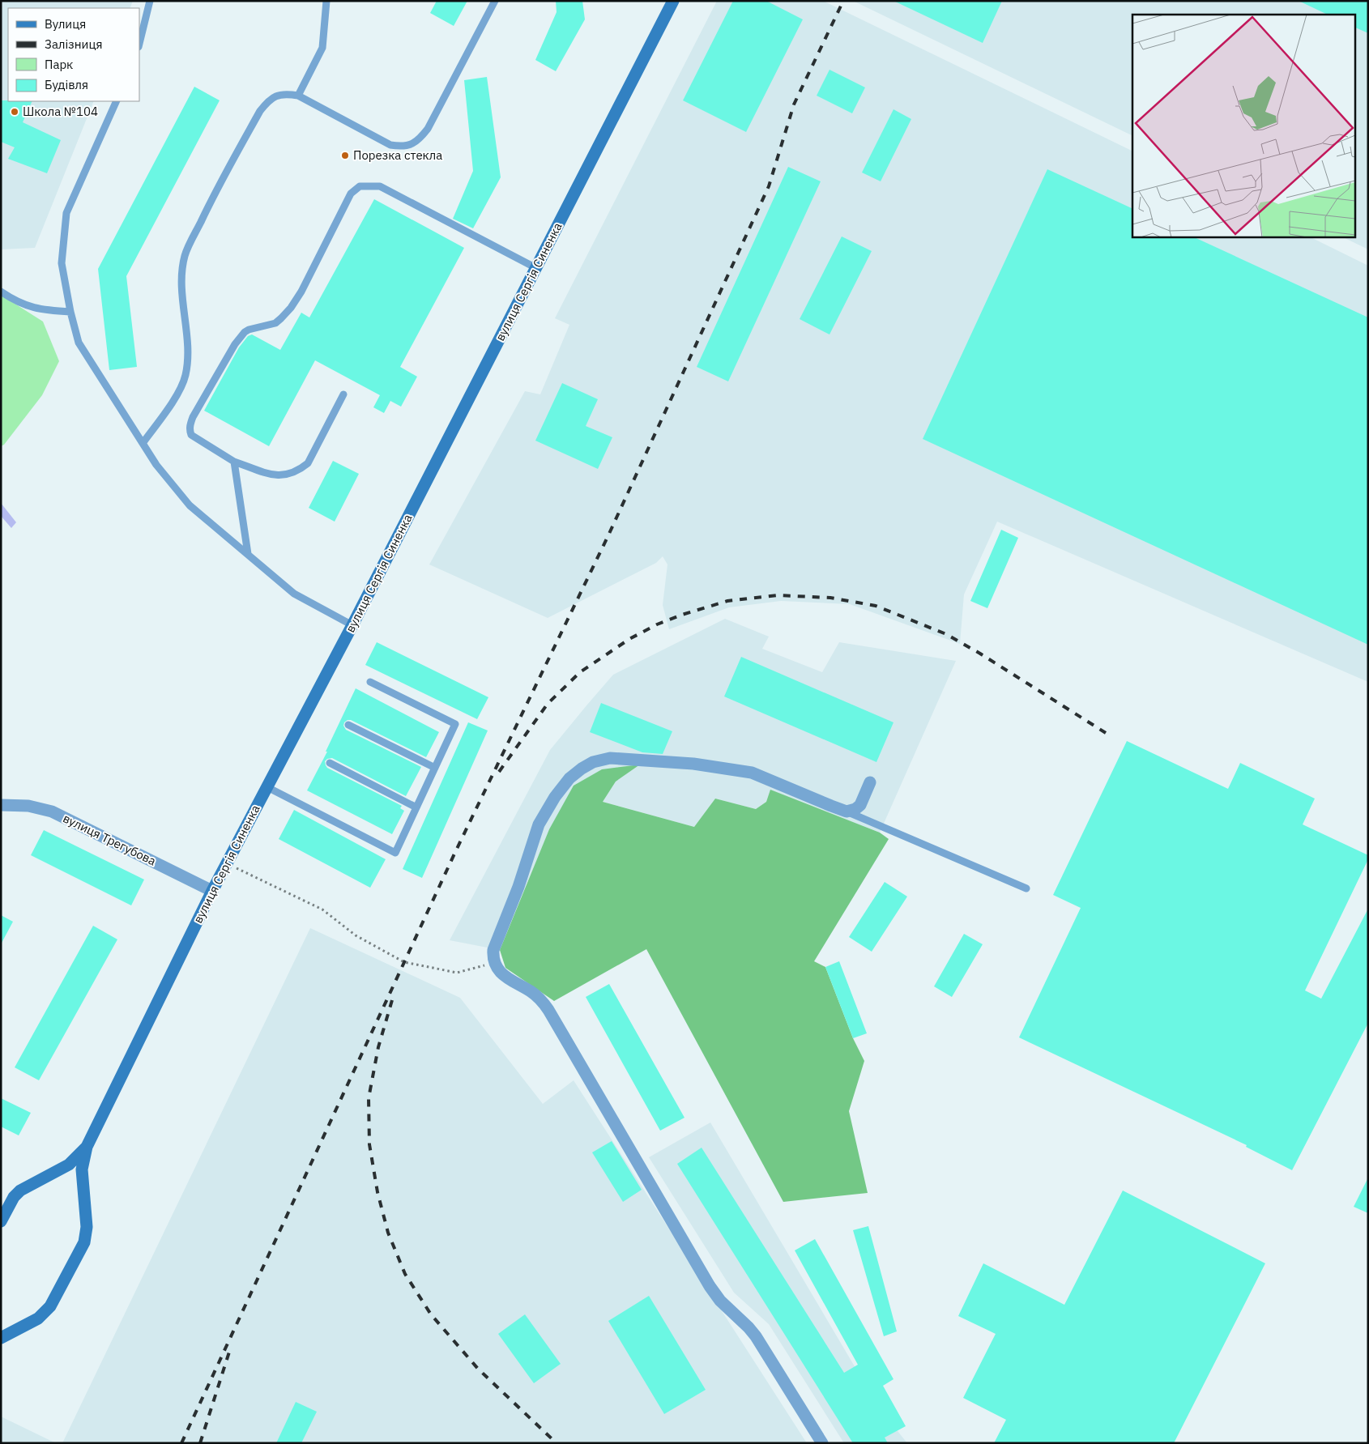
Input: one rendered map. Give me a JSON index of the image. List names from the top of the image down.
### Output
{
  "streets": {
    "street": ["вулиця Сергія Синенка", "вулиця Трегубова"]
  },
  "crossings": [
    ["вулиця Сергія Синенка", "вулиця Трегубова"]
  ],
  "places": ["Школа №104", "Порезка стекла"],
  "legend": [
    "Вулиця",
    "Залізниця",
    "Парк",
    "Будівля"
  ]
}
